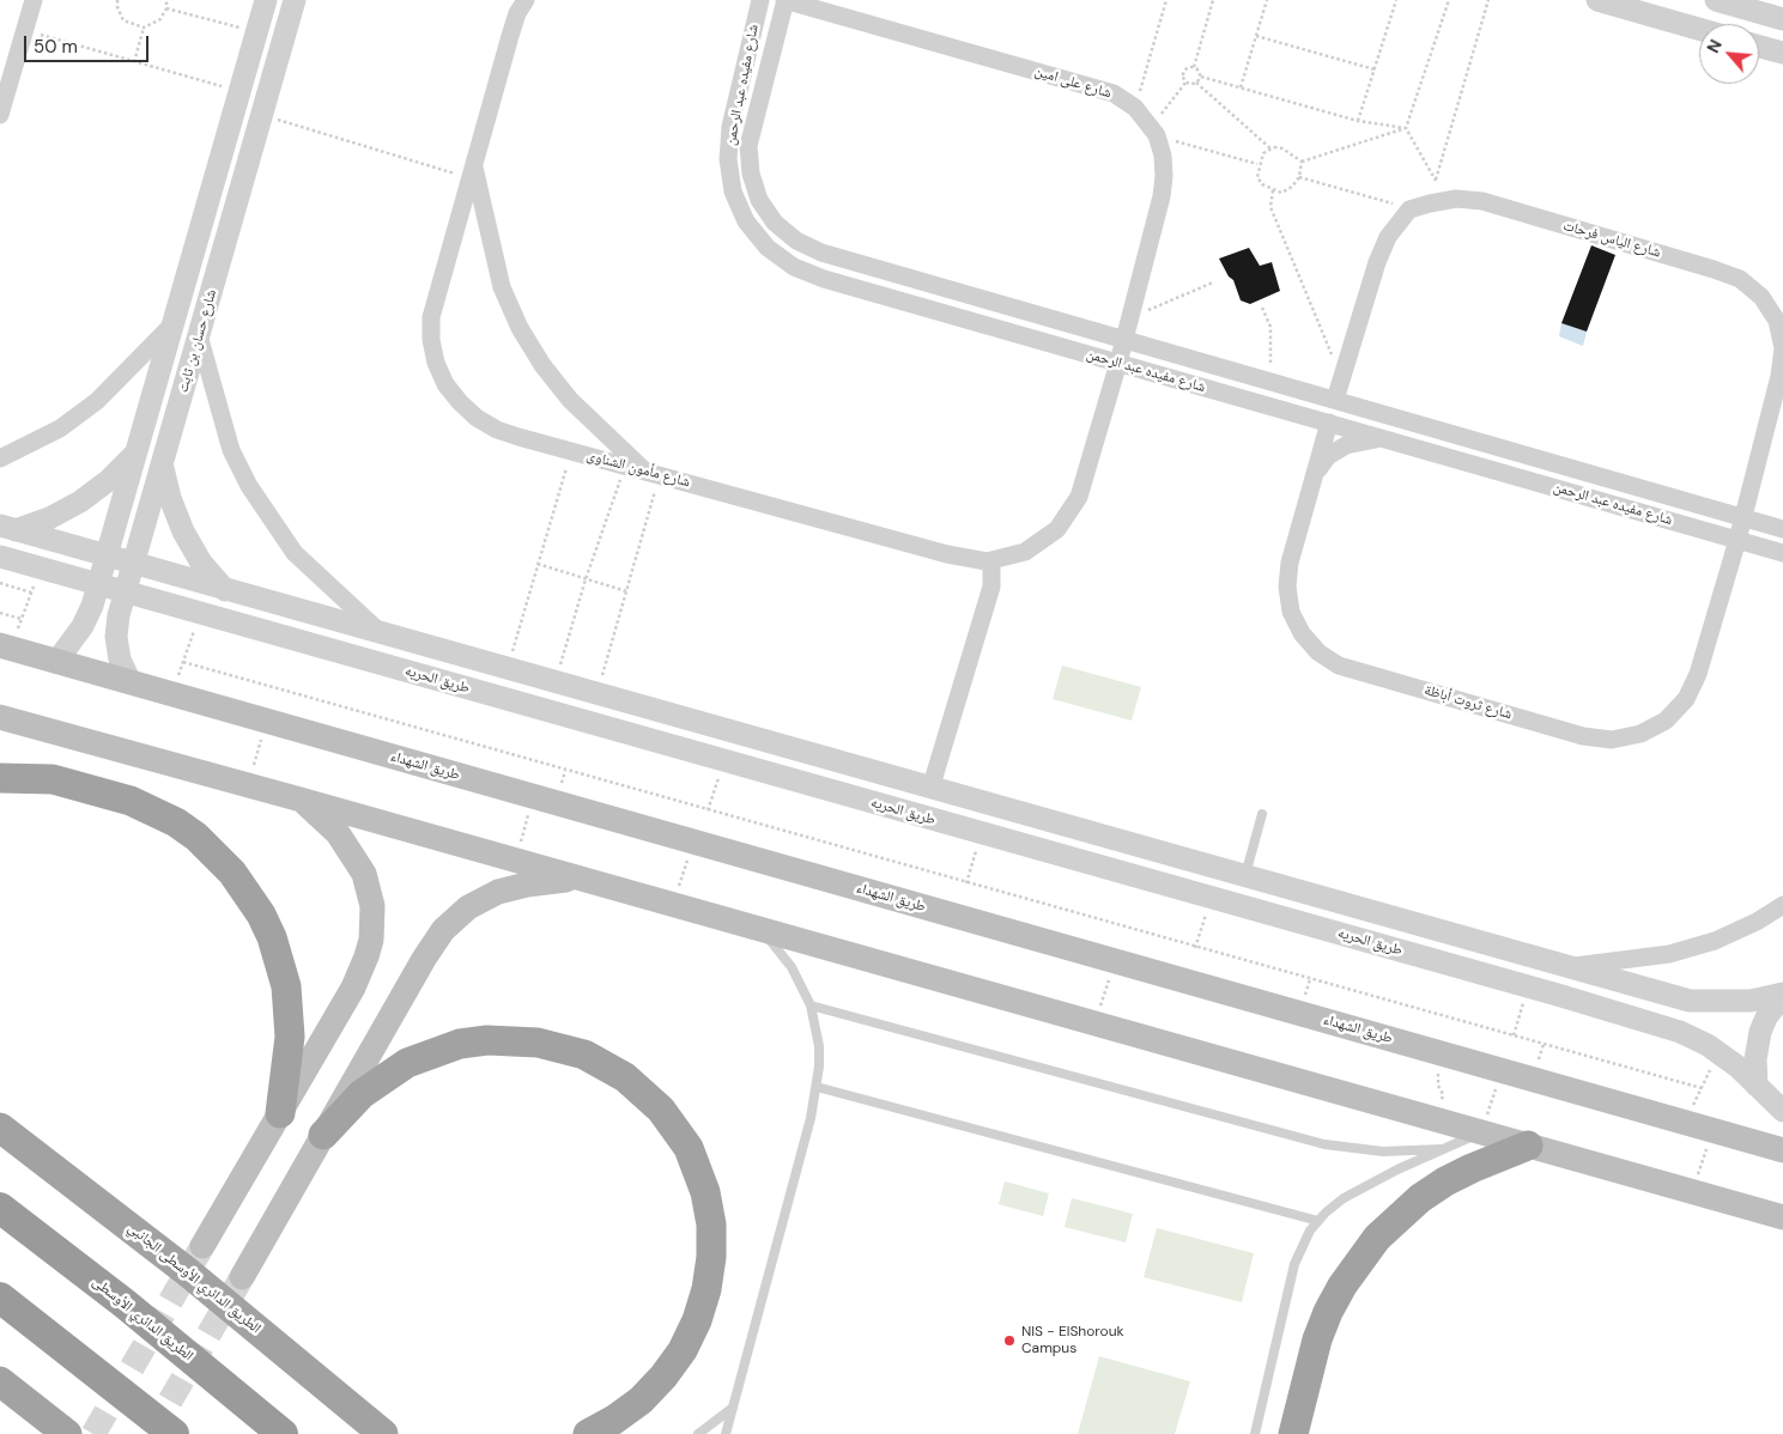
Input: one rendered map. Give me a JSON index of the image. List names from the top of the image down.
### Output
{
  "streets": {
    "highway": ["الطريق الدائري الأوسطى الجانبي", "الطريق الدائري الأوسطى"],
    "main road": ["طريق الشهداء"],
    "street": [
      "شارع على امين",
      "شارع مفيده عبد الرحمن",
      "شارع الياس فرحات",
      "شارع حسان بن ثابت",
      "شارع مأمون الشناوى",
      "طريق الحريه",
      "شارع ثروت أباظة"
    ]
  },
  "crossings": [
    ["شارع على امين", "شارع مفيده عبد الرحمن"],
    ["شارع على امين", "شارع مأمون الشناوى"],
    ["شارع مفيده عبد الرحمن", "شارع الياس فرحات"],
    ["شارع مفيده عبد الرحمن", "شارع مأمون الشناوى"],
    ["شارع مفيده عبد الرحمن", "شارع ثروت أباظة"],
    ["شارع الياس فرحات", "شارع ثروت أباظة"],
    ["شارع حسان بن ثابت", "طريق الحريه"],
    ["شارع حسان بن ثابت", "طريق الشهداء"]
  ],
  "places": ["NIS - ElShorouk Campus"],
  "scale_bar": "50 m",
  "north": "top left"
}
